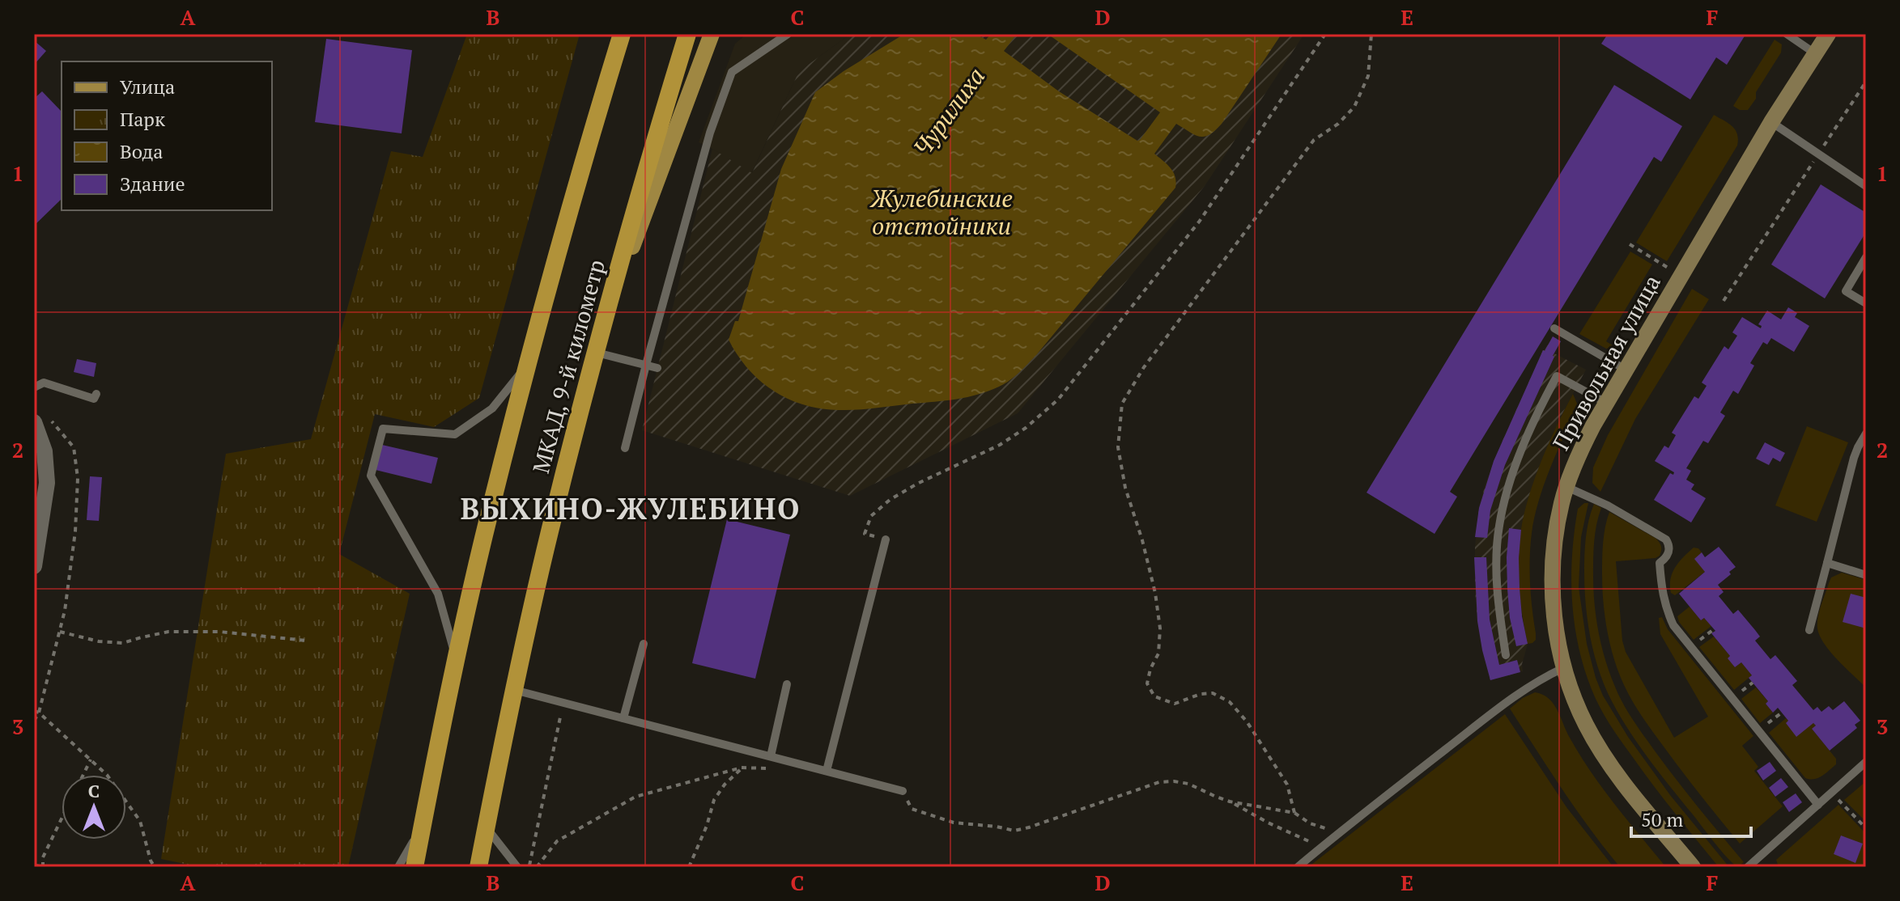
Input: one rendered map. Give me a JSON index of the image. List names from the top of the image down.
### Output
{
  "streets": {
    "highway": ["МКАД, 9-й километр"],
    "main road": ["Привольная улица"]
  },
  "districts": ["ВЫХИНО-ЖУЛЕБИНО"],
  "water": ["Чурилиха", "Жулебинские отстойники"],
  "legend": [
    "Улица",
    "Парк",
    "Вода",
    "Здание"
  ],
  "scale_bar": "50 m",
  "north": "top",
  "grid": {
    "columns": [
      "A",
      "B",
      "C",
      "D",
      "E",
      "F"
    ],
    "rows": ["1", "2", "3"]
  }
}
